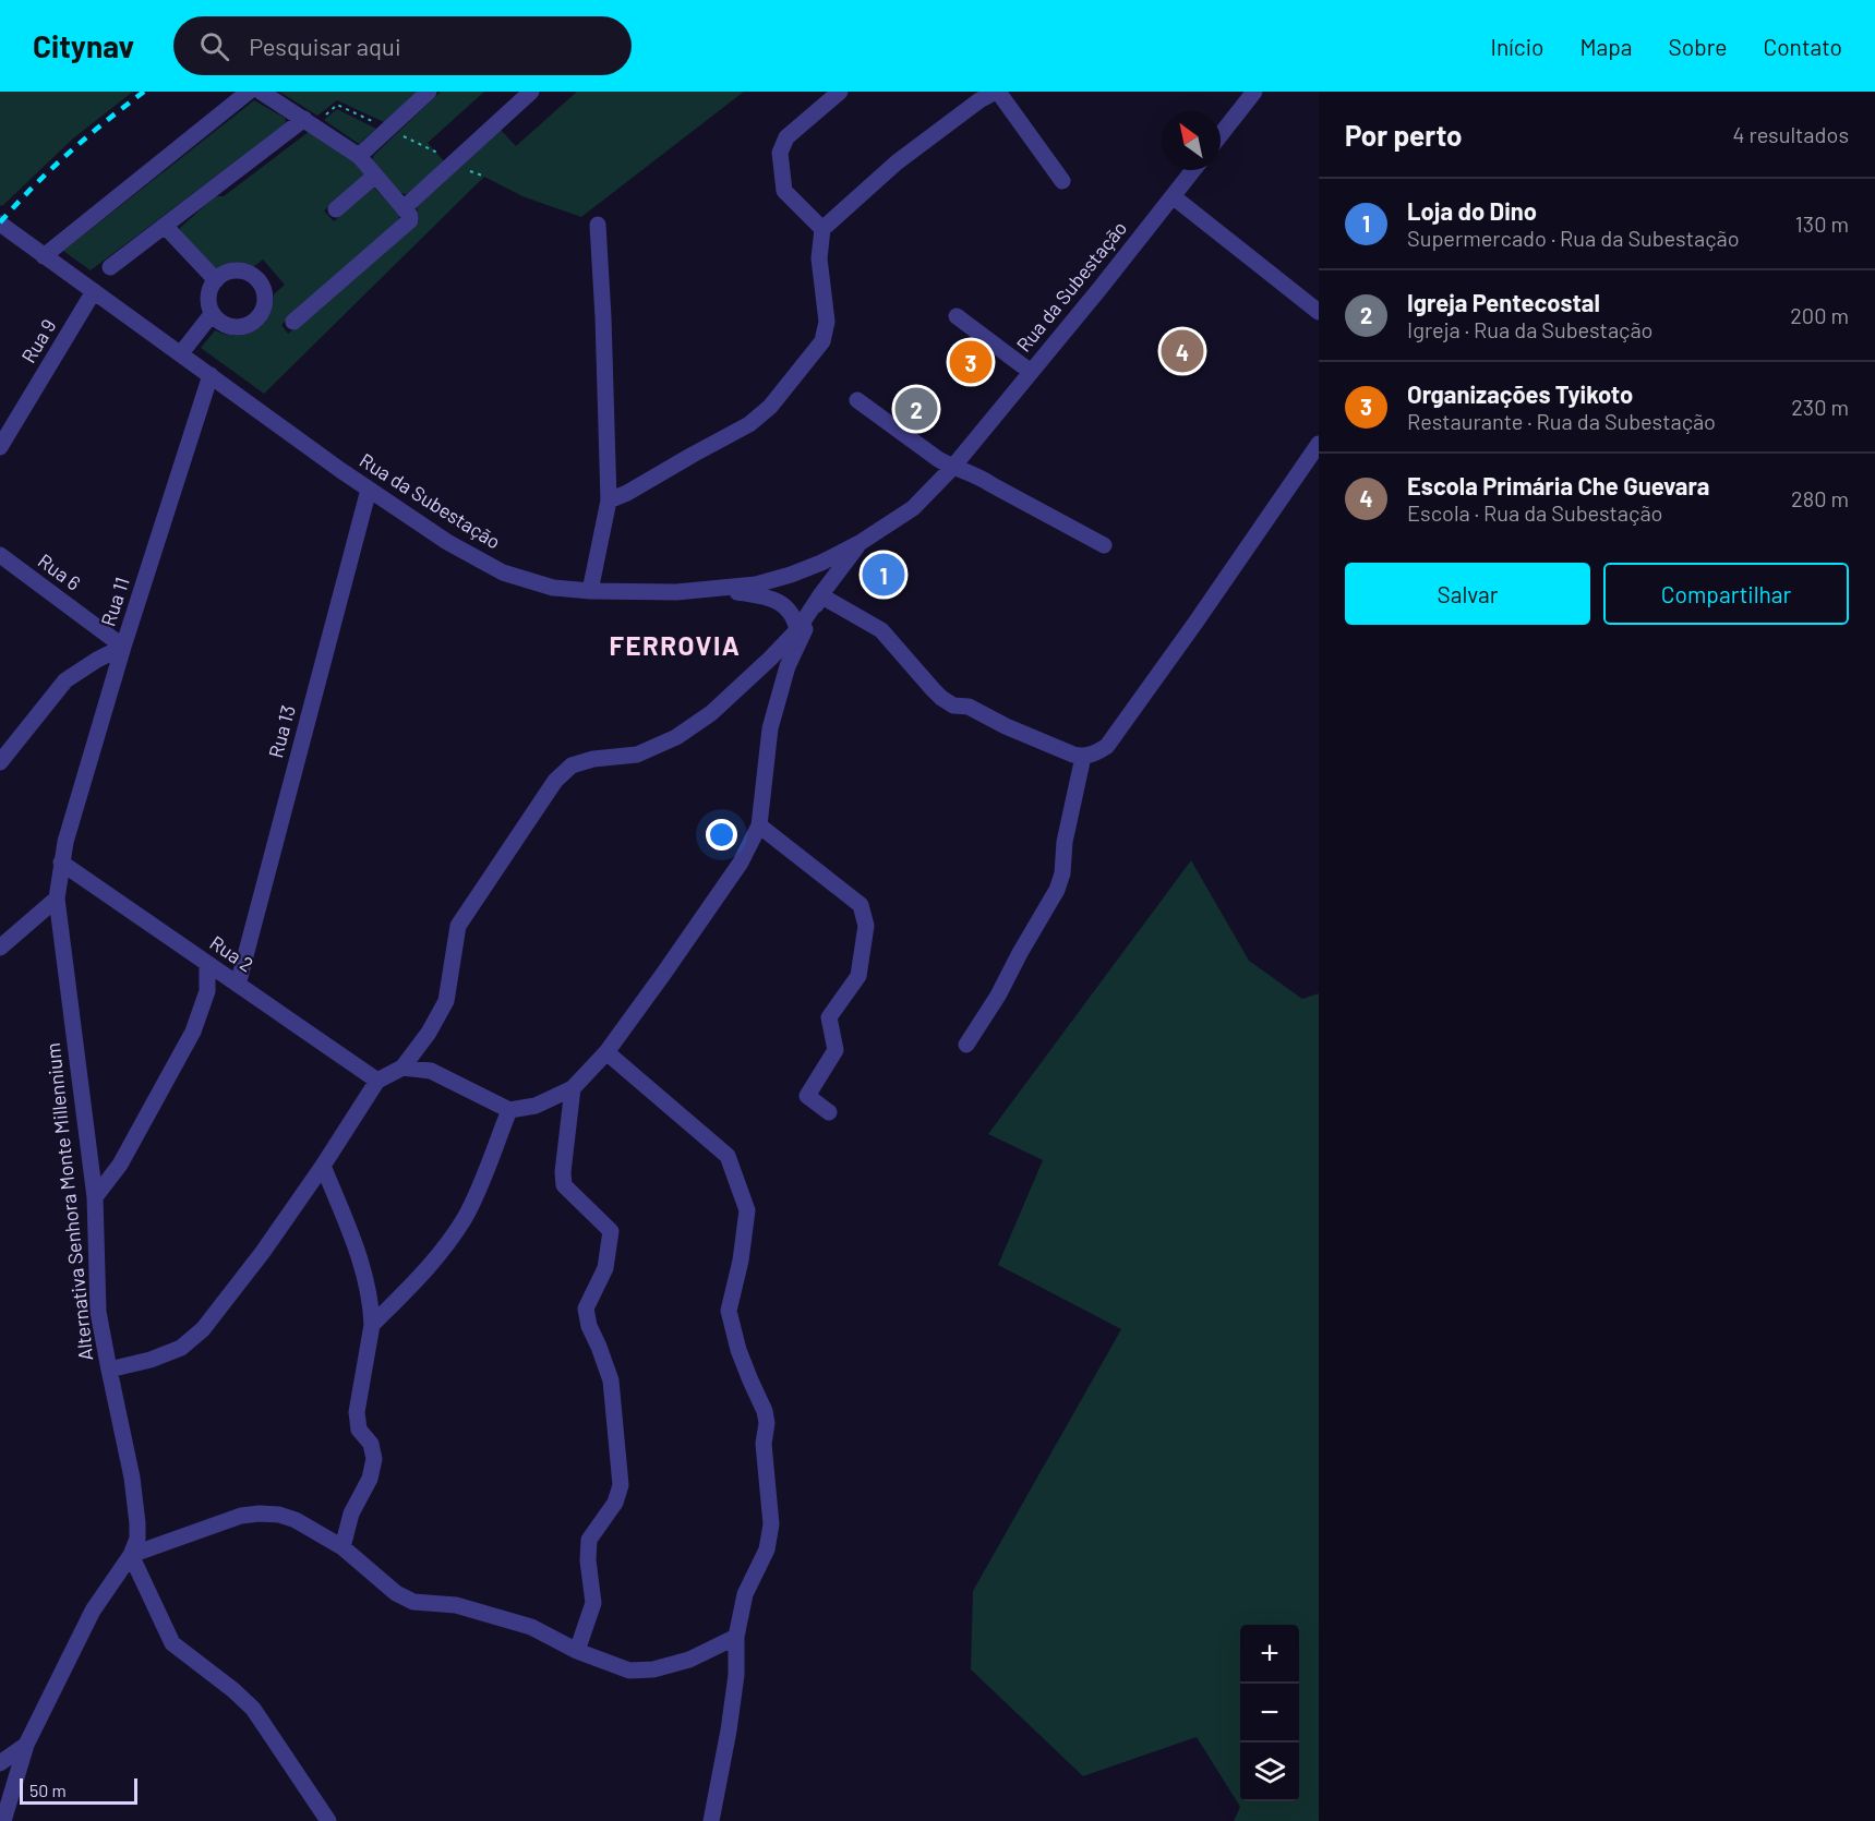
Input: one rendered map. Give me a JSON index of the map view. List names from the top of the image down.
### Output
{
  "streets": {
    "street": [
      "Rua da Subestação",
      "Rua 9",
      "Rua 6",
      "Rua 11",
      "Rua 13",
      "Rua 2",
      "Alternativa Senhora Monte Millennium"
    ]
  },
  "crossings": [
    ["Rua da Subestação", "Rua 9"],
    ["Rua da Subestação", "Rua 11"],
    ["Rua da Subestação", "Rua 13"],
    ["Rua 6", "Rua 11"],
    ["Rua 11", "Alternativa Senhora Monte Millennium"],
    ["Rua 13", "Rua 2"],
    ["Rua 2", "Alternativa Senhora Monte Millennium"]
  ],
  "districts": ["FERROVIA"],
  "scale_bar": "50 m",
  "north": "top left",
  "page": {
    "header": "Citynav",
    "search": "Pesquisar aqui",
    "nav": [
      "Início",
      "Mapa",
      "Sobre",
      "Contato"
    ],
    "heading": ["Por perto", "4 resultados"],
    "list": [
      {
        "mark": "1",
        "name": "Loja do Dino",
        "note": "Supermercado · Rua da Subestação",
        "value": "130 m"
      },
      {
        "mark": "2",
        "name": "Igreja Pentecostal",
        "note": "Igreja · Rua da Subestação",
        "value": "200 m"
      },
      {
        "mark": "3",
        "name": "Organizações Tyikoto",
        "note": "Restaurante · Rua da Subestação",
        "value": "230 m"
      },
      {
        "mark": "4",
        "name": "Escola Primária Che Guevara",
        "note": "Escola · Rua da Subestação",
        "value": "280 m"
      }
    ],
    "pins": [
      "4",
      "3",
      "2",
      "1"
    ],
    "buttons": ["Salvar", "Compartilhar"],
    "map_buttons": ["+", "−"],
    "scale": "50 m"
  }
}
